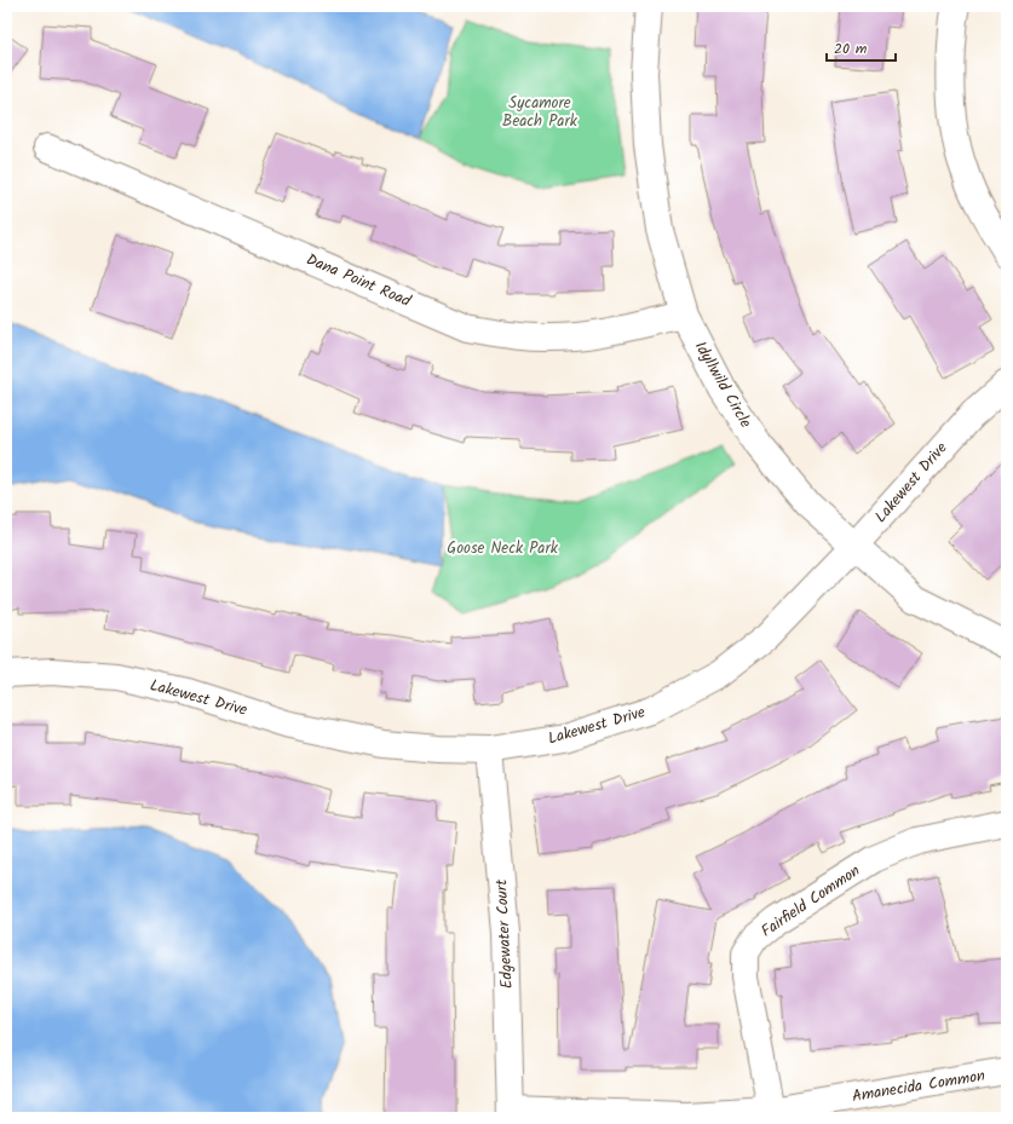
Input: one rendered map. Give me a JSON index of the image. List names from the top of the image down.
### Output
{
  "streets": {
    "street": [
      "Dana Point Road",
      "Idyllwild Circle",
      "Lakewest Drive",
      "Fairfield Common",
      "Edgewater Court",
      "Amanecida Common"
    ]
  },
  "crossings": [
    ["Dana Point Road", "Idyllwild Circle"],
    ["Idyllwild Circle", "Lakewest Drive"],
    ["Lakewest Drive", "Edgewater Court"],
    ["Fairfield Common", "Amanecida Common"],
    ["Edgewater Court", "Amanecida Common"]
  ],
  "parks": ["Sycamore Beach Park", "Goose Neck Park"],
  "scale_bar": "20 m"
}
